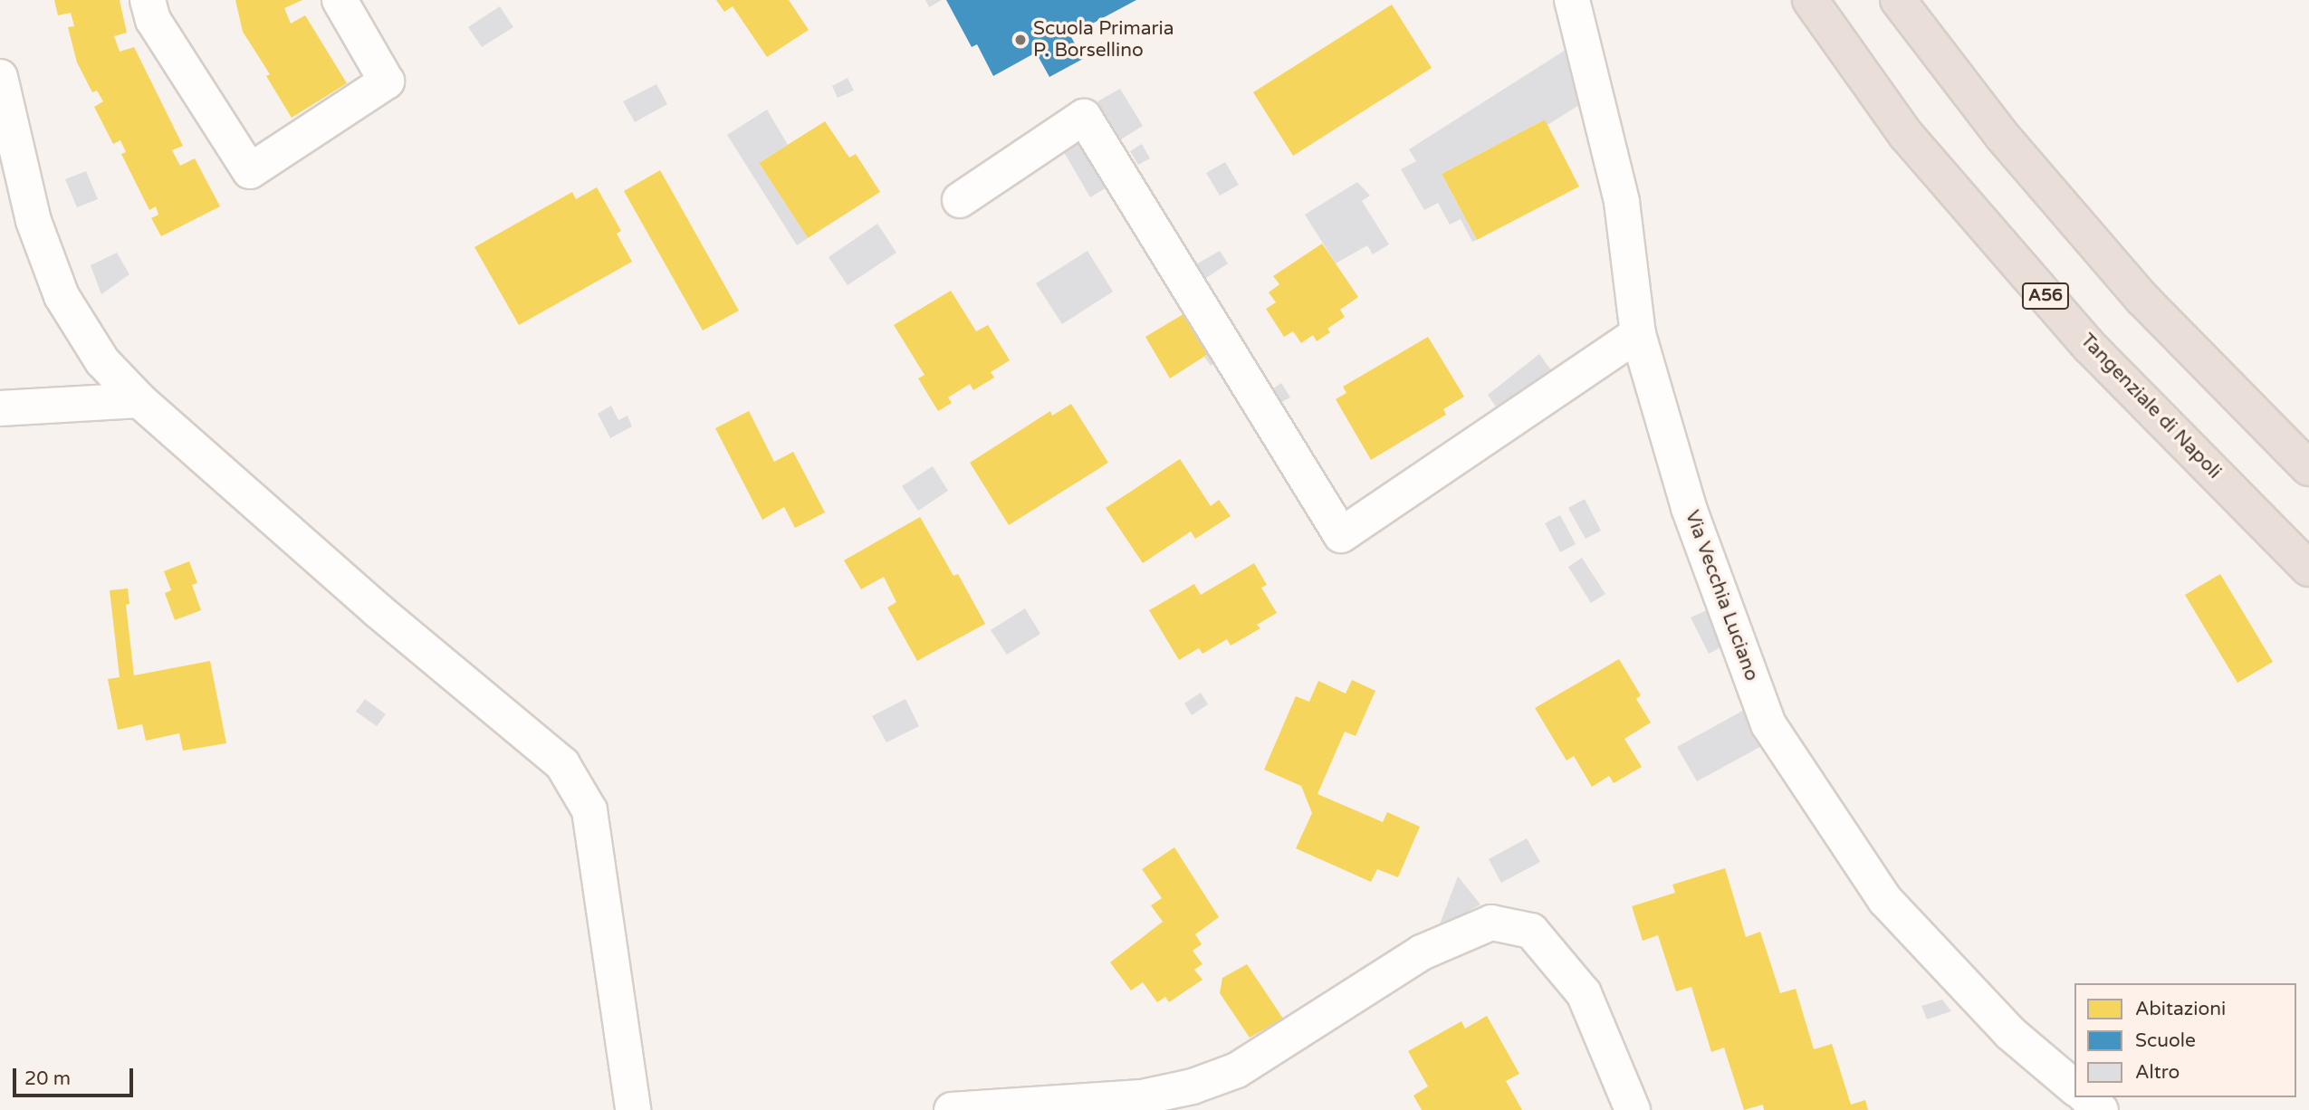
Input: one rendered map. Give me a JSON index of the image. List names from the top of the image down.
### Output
{
  "streets": {
    "highway": ["A56", "Tangenziale di Napoli"],
    "street": ["Via Vecchia Luciano"]
  },
  "places": ["Scuola Primaria P. Borsellino"],
  "legend": ["Abitazioni", "Scuole", "Altro"],
  "scale_bar": "20 m"
}
